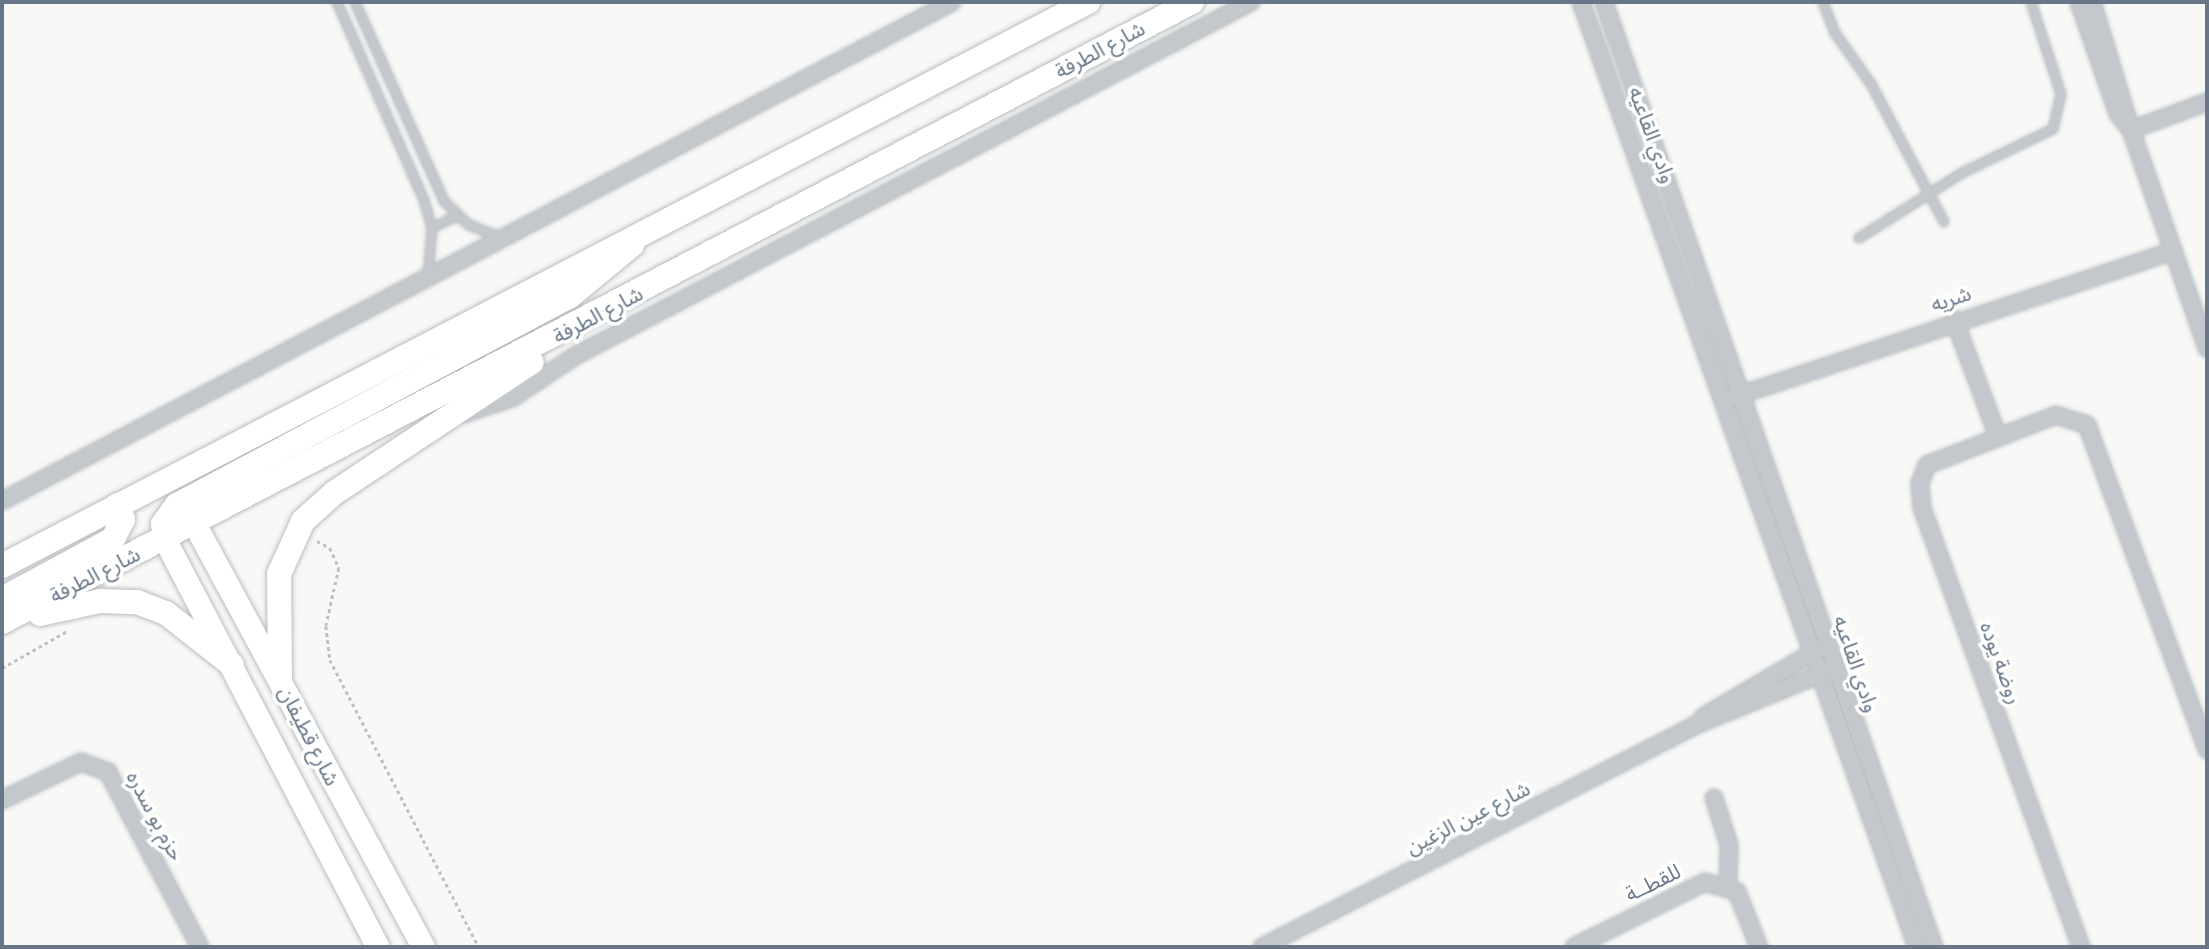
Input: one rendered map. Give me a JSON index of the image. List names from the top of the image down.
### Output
{
  "streets": {
    "main road": ["شارع الطرفة"],
    "street": [
      "وادي القاعيه",
      "شريه",
      "روضة يوده",
      "شارع قطيفان",
      "حزم بو سدره",
      "شارع عين الزغين",
      "للقطــة"
    ]
  },
  "crossings": [
    ["شارع الطرفة", "شارع قطيفان"],
    ["وادي القاعيه", "شريه"],
    ["وادي القاعيه", "شارع عين الزغين"]
  ]
}
